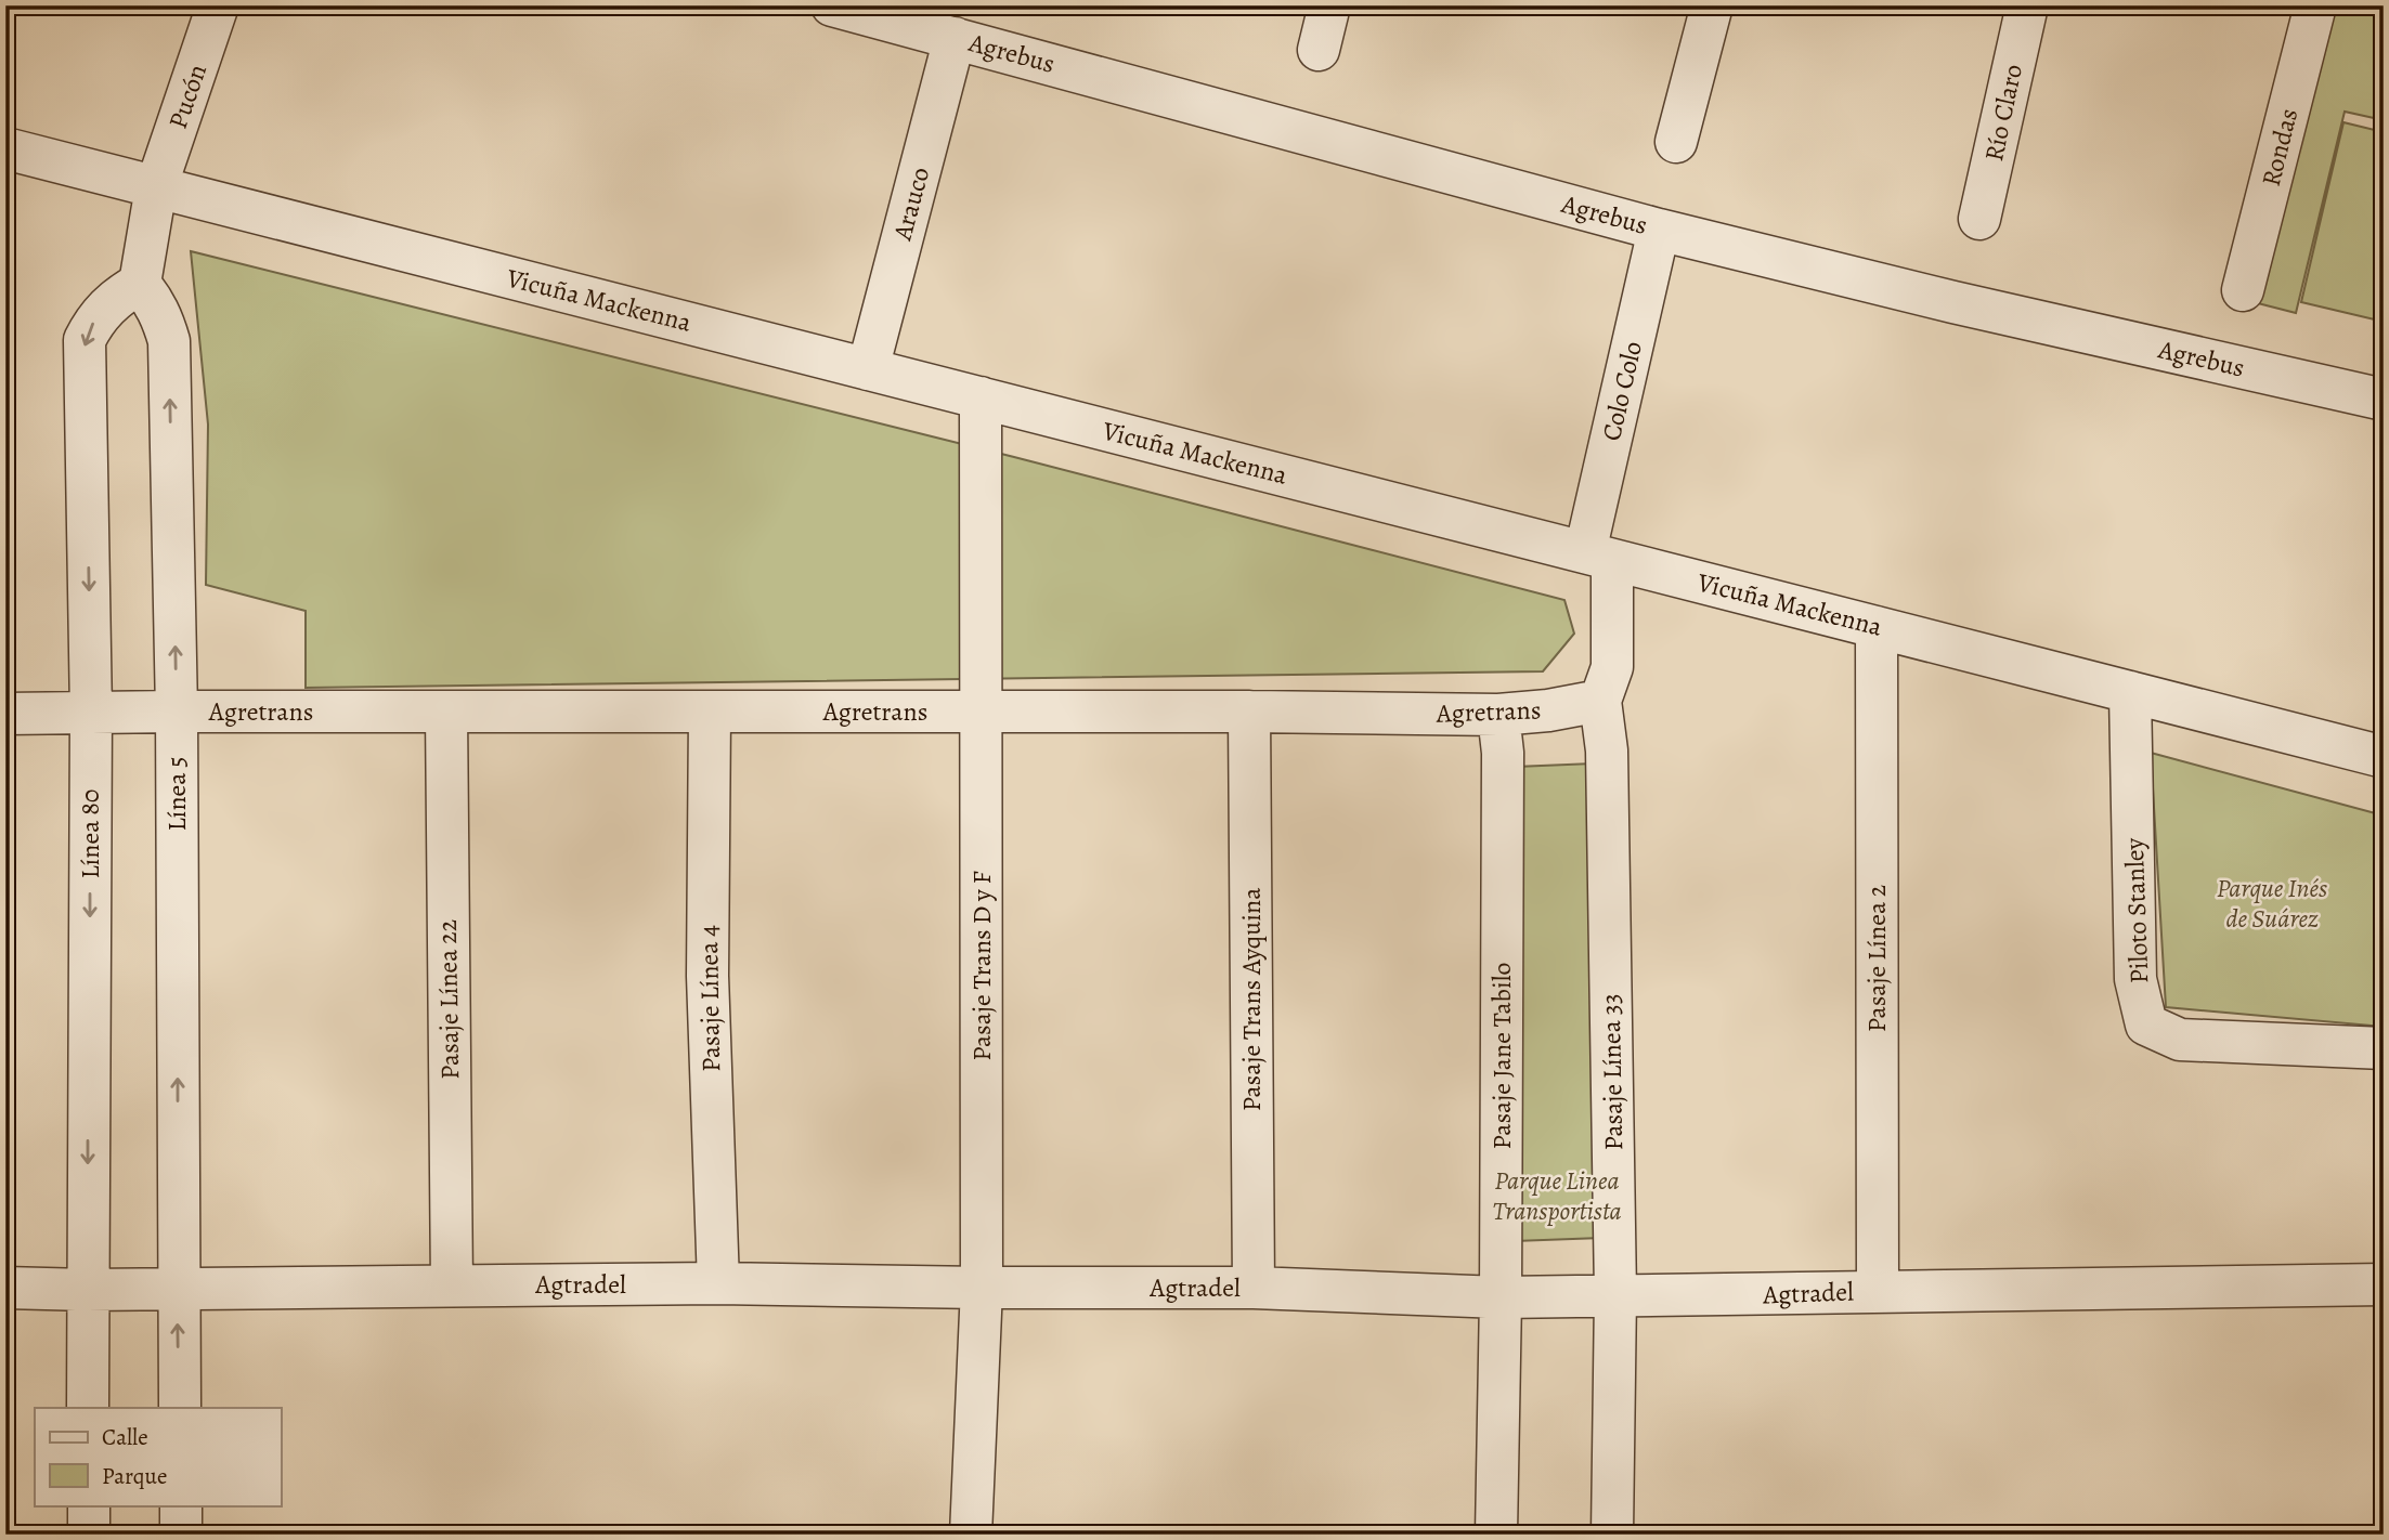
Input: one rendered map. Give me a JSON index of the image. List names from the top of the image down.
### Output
{
  "streets": {
    "street": [
      "Agrebus",
      "Pucón",
      "Río Claro",
      "Rondas",
      "Arauco",
      "Vicuña Mackenna",
      "Colo Colo",
      "Agretrans",
      "Línea 5",
      "Línea 80",
      "Piloto Stanley",
      "Pasaje Línea 2",
      "Pasaje Trans D y F",
      "Pasaje Línea 4",
      "Pasaje Línea 22",
      "Pasaje Trans Ayquina",
      "Pasaje Jane Tabilo",
      "Pasaje Línea 33",
      "Agtradel"
    ]
  },
  "crossings": [
    ["Agrebus", "Arauco"],
    ["Agrebus", "Colo Colo"],
    ["Pucón", "Vicuña Mackenna"],
    ["Arauco", "Vicuña Mackenna"],
    ["Vicuña Mackenna", "Colo Colo"],
    ["Vicuña Mackenna", "Piloto Stanley"],
    ["Vicuña Mackenna", "Pasaje Línea 2"],
    ["Vicuña Mackenna", "Pasaje Trans D y F"],
    ["Agretrans", "Línea 5"],
    ["Agretrans", "Línea 80"],
    ["Agretrans", "Pasaje Trans D y F"],
    ["Agretrans", "Pasaje Línea 4"],
    ["Agretrans", "Pasaje Línea 22"],
    ["Agretrans", "Pasaje Trans Ayquina"],
    ["Agretrans", "Pasaje Jane Tabilo"],
    ["Agretrans", "Pasaje Línea 33"],
    ["Línea 5", "Línea 80"],
    ["Línea 5", "Agtradel"],
    ["Línea 80", "Agtradel"],
    ["Pasaje Línea 2", "Agtradel"],
    ["Pasaje Trans D y F", "Agtradel"],
    ["Pasaje Línea 4", "Agtradel"],
    ["Pasaje Línea 22", "Agtradel"],
    ["Pasaje Trans Ayquina", "Agtradel"],
    ["Pasaje Jane Tabilo", "Agtradel"],
    ["Pasaje Línea 33", "Agtradel"]
  ],
  "one_way": ["Línea 5", "Línea 80"],
  "parks": ["Parque Inés de Suárez", "Parque Linea Transportista"],
  "legend": ["Calle", "Parque"]
}
